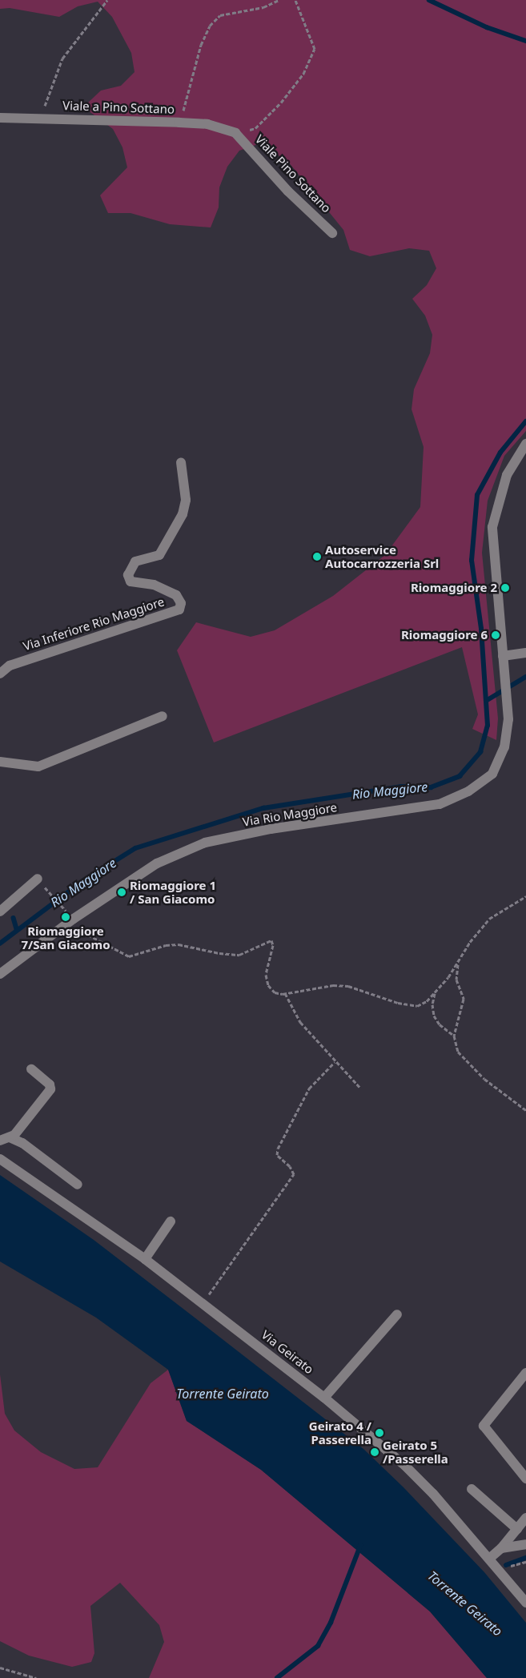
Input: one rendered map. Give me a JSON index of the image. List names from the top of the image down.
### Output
{
  "streets": {
    "street": [
      "Viale a Pino Sottano",
      "Viale Pino Sottano",
      "Via Inferiore Rio Maggiore",
      "Via Rio Maggiore",
      "Via Geirato"
    ]
  },
  "crossings": [
    ["Viale a Pino Sottano", "Viale Pino Sottano"]
  ],
  "water": ["Rio Maggiore", "Torrente Geirato"],
  "places": [
    "Autoservice Autocarrozzeria Srl",
    "Riomaggiore 2",
    "Riomaggiore 6",
    "Riomaggiore 1 / San Giacomo",
    "Riomaggiore 7/San Giacomo",
    "Geirato 4 / Passerella",
    "Geirato 5 /Passerella"
  ]
}
